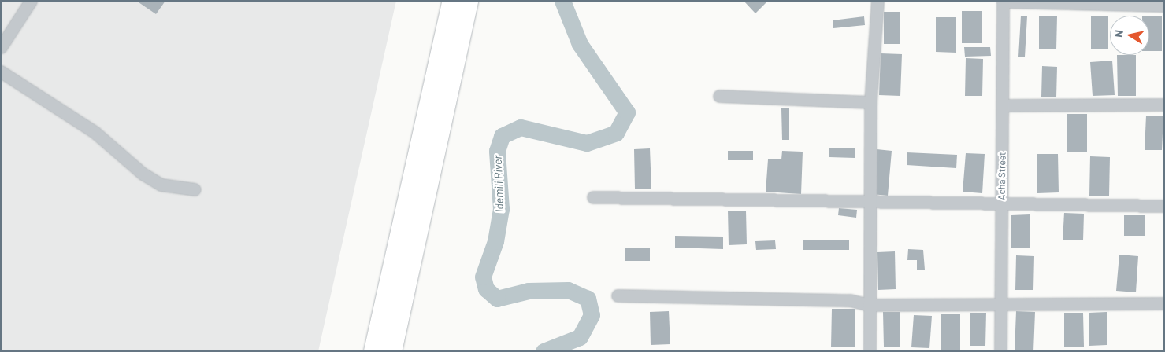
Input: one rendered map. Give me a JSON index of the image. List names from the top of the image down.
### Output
{
  "streets": {
    "street": ["Acha Street"]
  },
  "water": ["Idemili River"],
  "north": "left"
}
